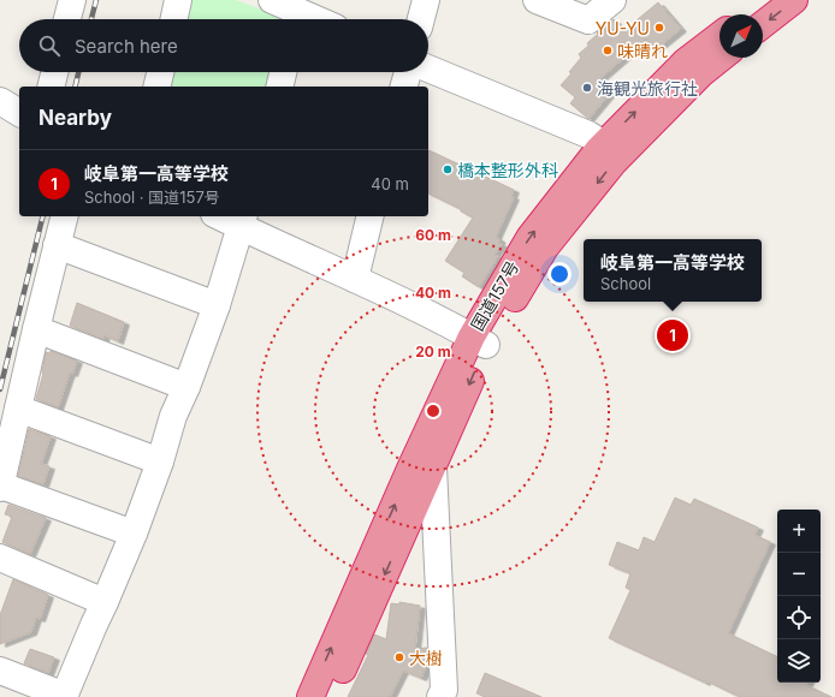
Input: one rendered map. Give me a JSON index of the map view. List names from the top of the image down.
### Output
{
  "streets": {
    "highway": ["国道157号"]
  },
  "places": [
    "YU-YU",
    "味晴れ",
    "海観光旅行社",
    "橋本整形外科",
    "大樹"
  ],
  "north": "top right",
  "page": {
    "search": "Search here",
    "heading": "Nearby",
    "list": [
      {
        "mark": "1",
        "name": "岐阜第一高等学校",
        "note": "School · 国道157号",
        "value": "40 m"
      }
    ],
    "popup": ["岐阜第一高等学校", "School"],
    "pins": "1",
    "map_buttons": ["+", "−"]
  },
  "rings": ["60 m", "40 m", "20 m"]
}
